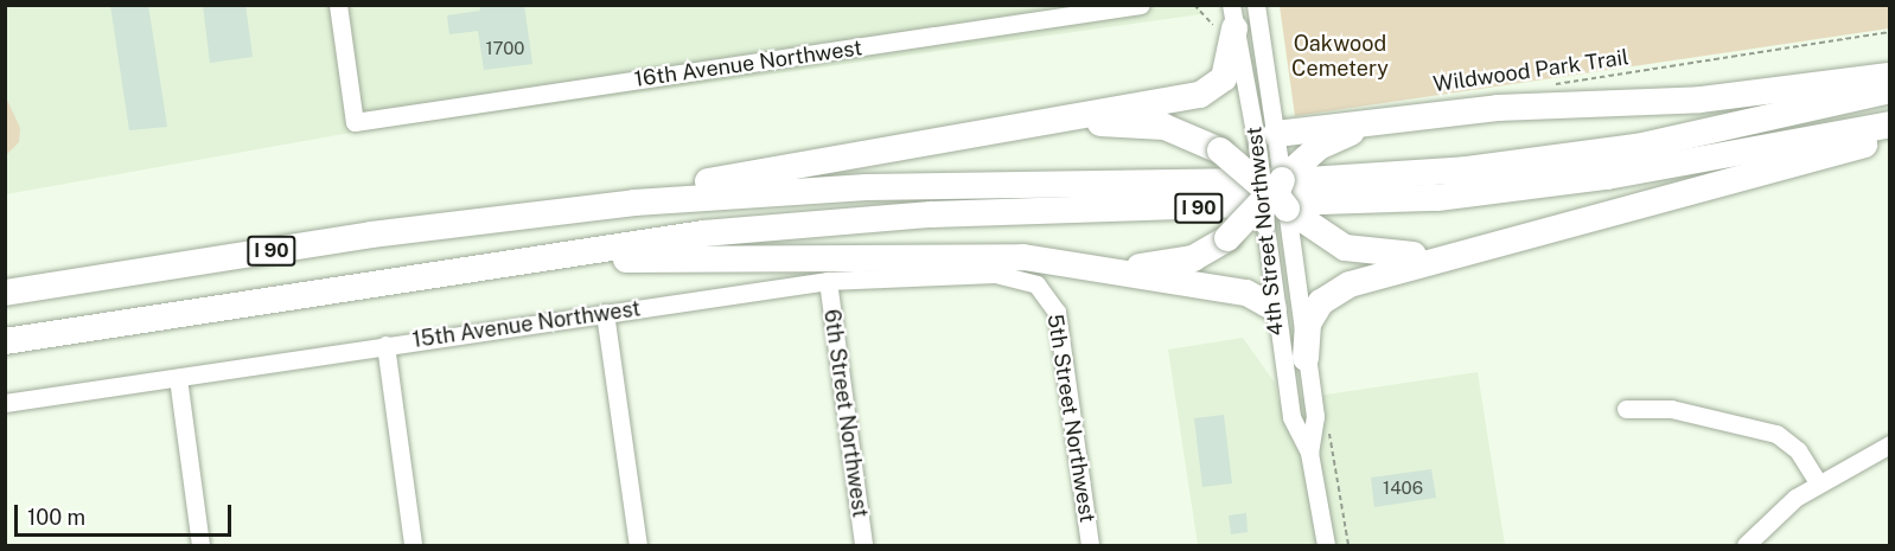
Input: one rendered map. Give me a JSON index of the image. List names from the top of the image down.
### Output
{
  "streets": {
    "highway": ["I 90"],
    "street": [
      "16th Avenue Northwest",
      "4th Street Northwest",
      "15th Avenue Northwest",
      "6th Street Northwest",
      "5th Street Northwest"
    ],
    "path": ["Wildwood Park Trail"]
  },
  "crossings": [
    ["15th Avenue Northwest", "6th Street Northwest"],
    ["15th Avenue Northwest", "5th Street Northwest"]
  ],
  "parks": ["Oakwood Cemetery"],
  "house_numbers": ["1700", "1406"],
  "scale_bar": "100 m"
}
